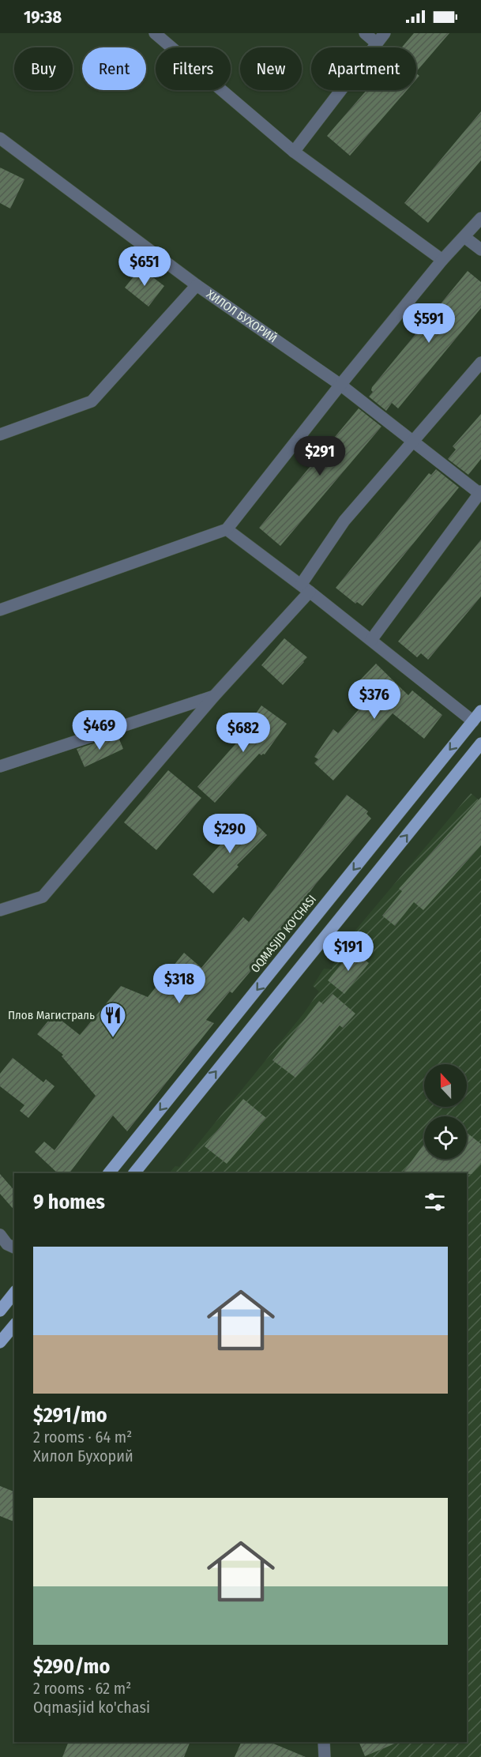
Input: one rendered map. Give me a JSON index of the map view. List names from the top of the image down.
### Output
{
  "streets": {
    "main road": ["OQMASJID KO'CHASI"],
    "street": ["ХИЛОЛ БУХОРИЙ"]
  },
  "places": {
    "restaurant": ["Плов Магистраль"]
  },
  "north": "top",
  "page": {
    "status": "19:38",
    "chip": [
      "Buy",
      "Rent",
      "Filters",
      "New",
      "Apartment"
    ],
    "price": [
      "$651",
      "$591",
      "$291",
      "$376",
      "$469",
      "$682",
      "$290",
      "$191",
      "$318"
    ],
    "heading": "9 homes",
    "list": [
      {
        "name": "$291/mo",
        "note": "2 rooms · 64 m² · Хилол Бухорий"
      },
      {
        "name": "$290/mo",
        "note": "2 rooms · 62 m² · Oqmasjid ko'chasi"
      }
    ]
  }
}
